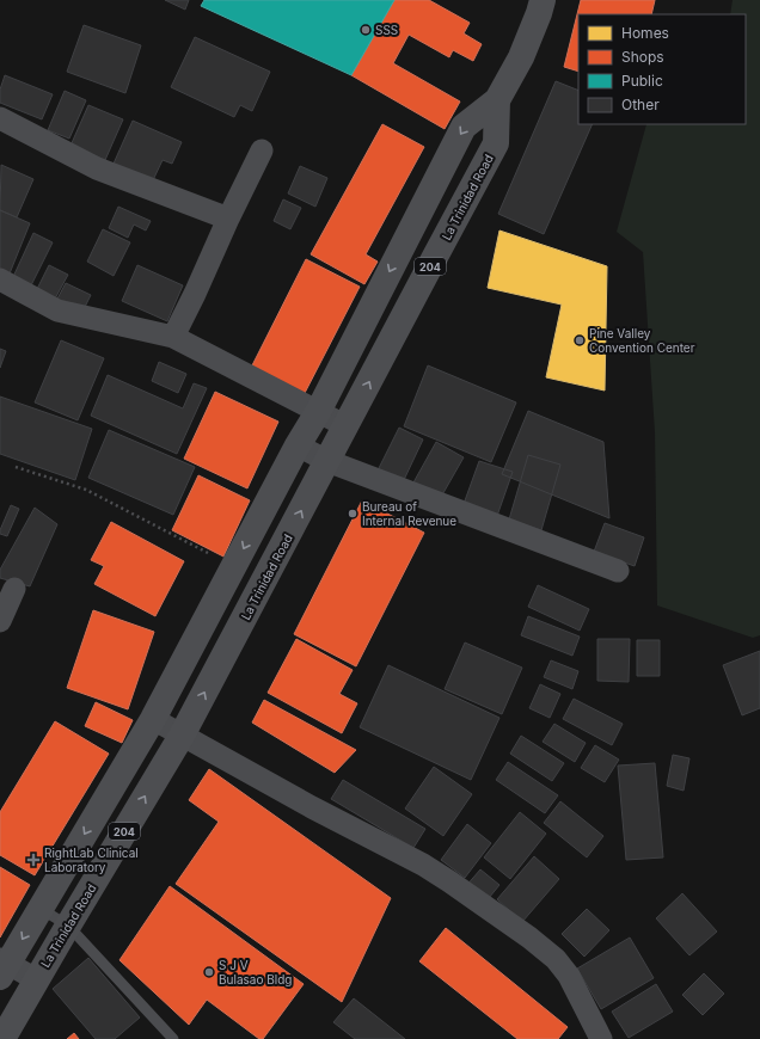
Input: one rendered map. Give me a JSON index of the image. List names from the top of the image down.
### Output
{
  "streets": {
    "highway": ["La Trinidad Road", "204"]
  },
  "places": {
    "other": [
      "SSS",
      "Pine Valley Convention Center",
      "Bureau of Internal Revenue",
      "S J V Bulasao Bldg"
    ],
    "health": ["RightLab Clinical Laboratory"]
  },
  "legend": [
    "Homes",
    "Shops",
    "Public",
    "Other"
  ]
}
